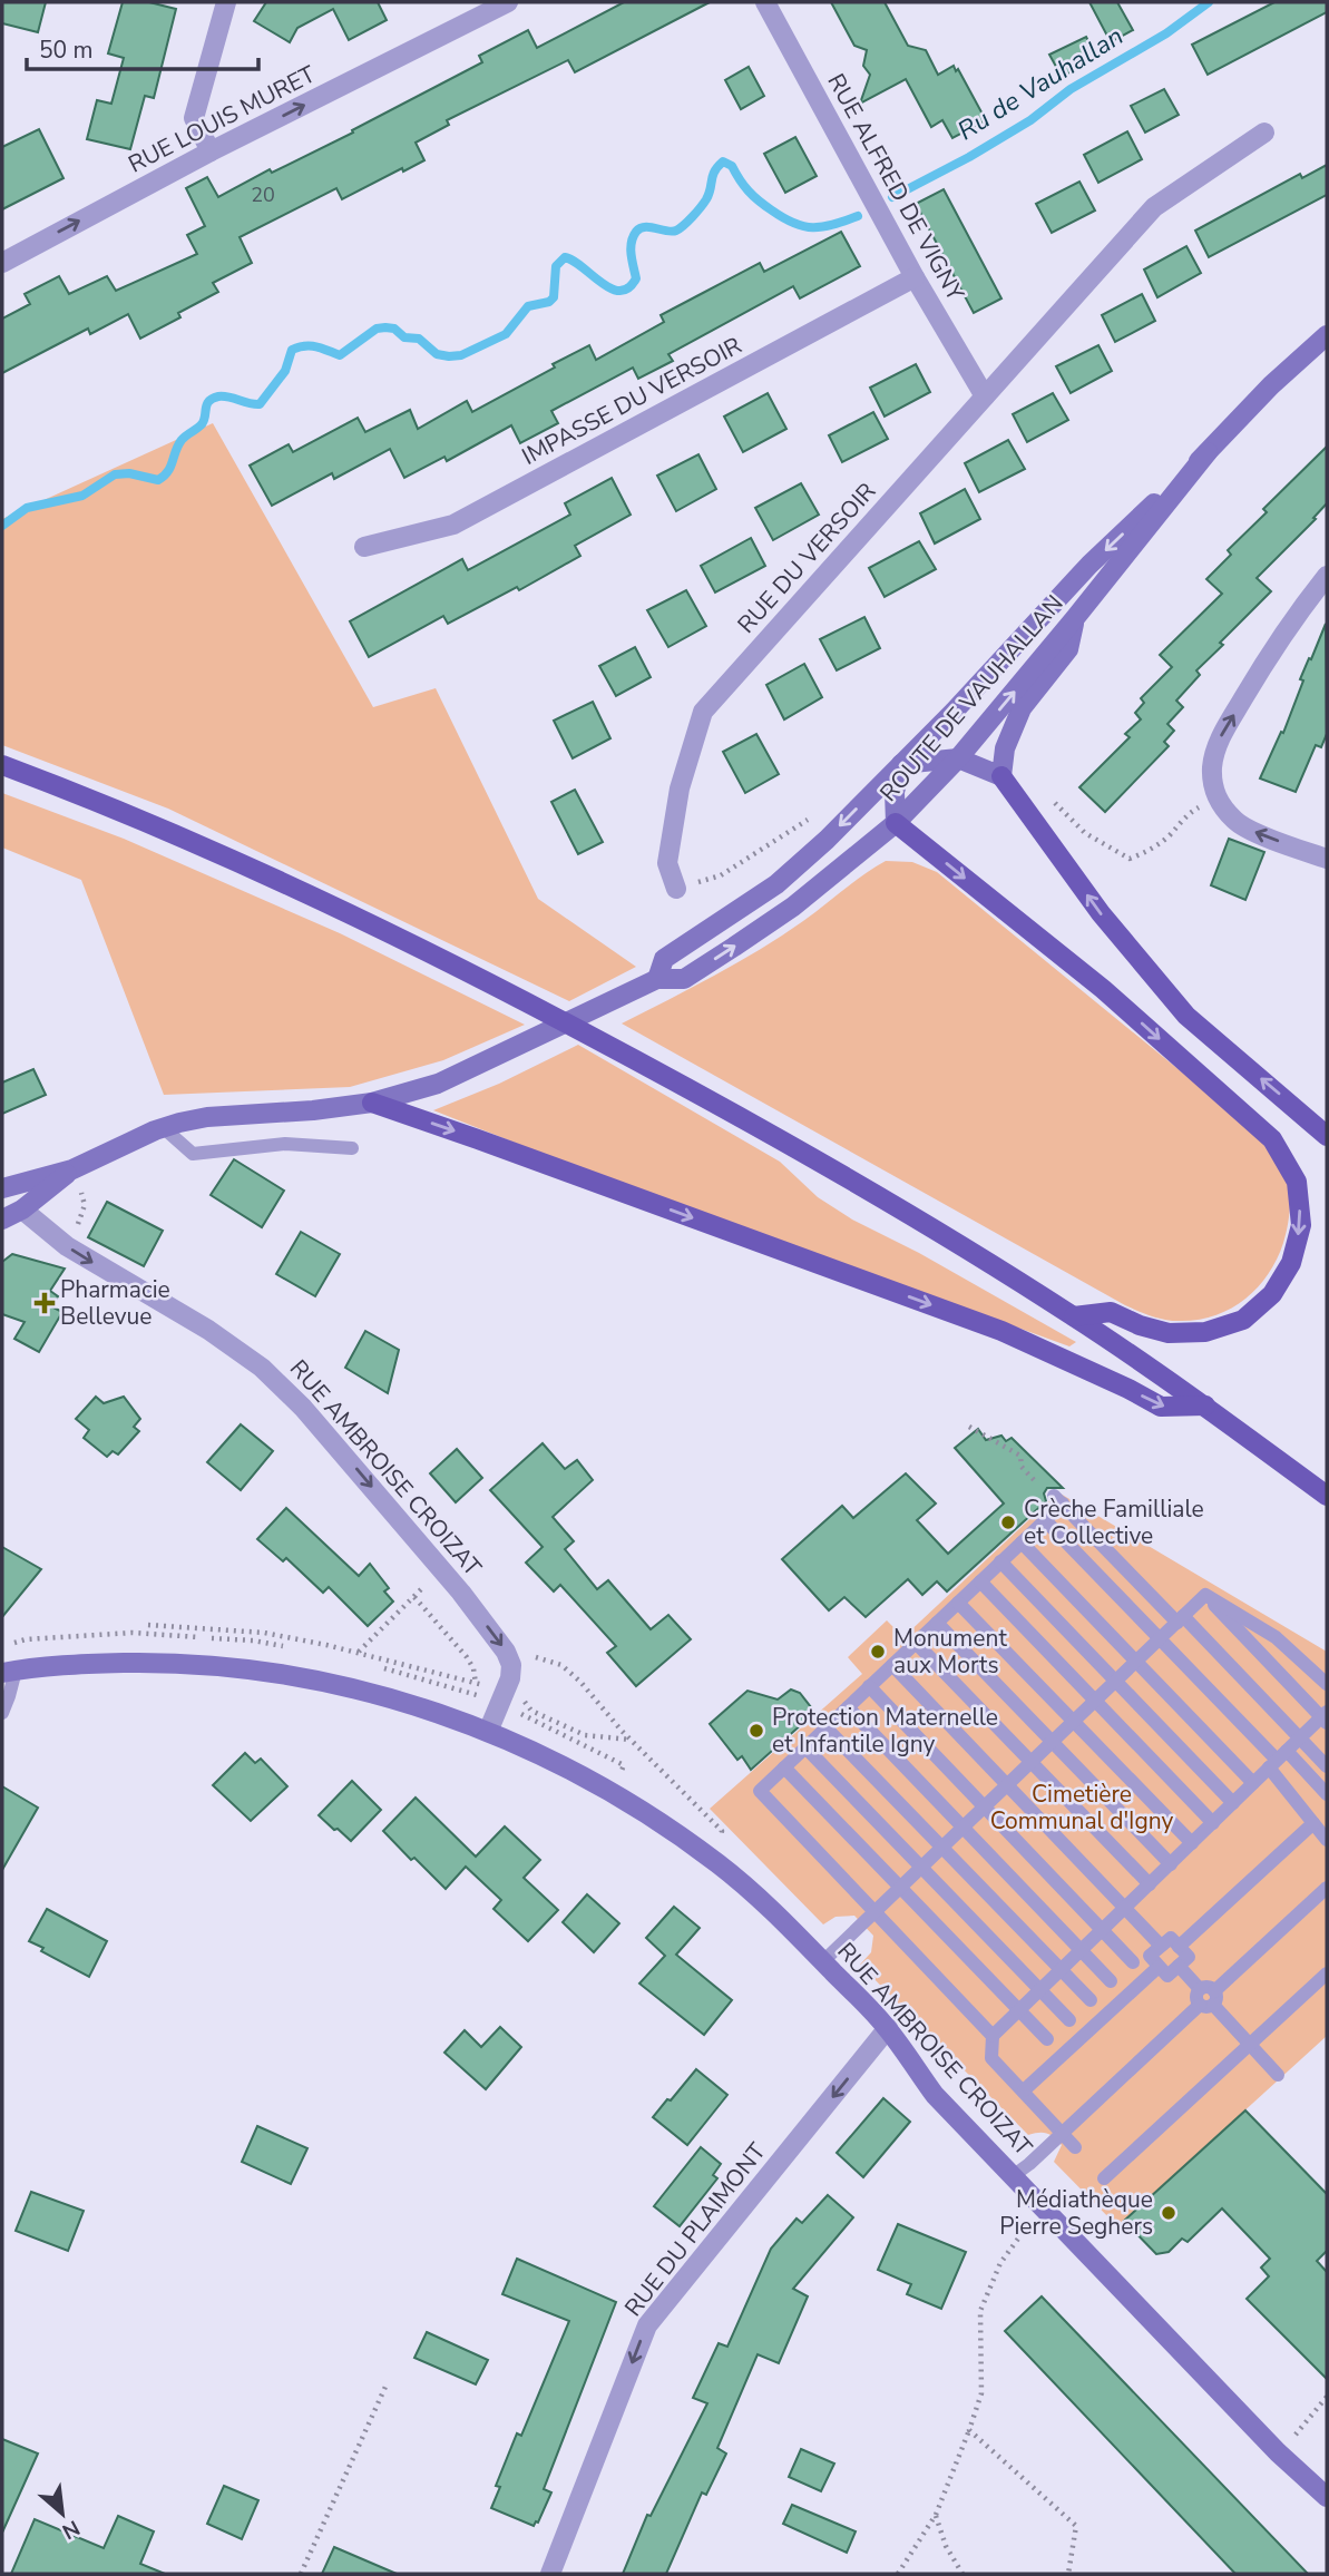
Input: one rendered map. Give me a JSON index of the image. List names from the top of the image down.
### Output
{
  "streets": {
    "main road": ["ROUTE DE VAUHALLAN", "RUE AMBROISE CROIZAT"],
    "street": [
      "RUE LOUIS MURET",
      "RUE ALFRED DE VIGNY",
      "IMPASSE DU VERSOIR",
      "RUE DU VERSOIR",
      "RUE DU PLAIMONT"
    ]
  },
  "crossings": [
    ["RUE ALFRED DE VIGNY", "IMPASSE DU VERSOIR"],
    ["RUE ALFRED DE VIGNY", "RUE DU VERSOIR"],
    ["ROUTE DE VAUHALLAN", "RUE AMBROISE CROIZAT"],
    ["RUE AMBROISE CROIZAT", "RUE DU PLAIMONT"]
  ],
  "one_way": ["RUE LOUIS MURET", "RUE DU PLAIMONT"],
  "water": ["Ru de Vauhallan"],
  "parks": ["Cimetière Communal d'Igny"],
  "places": {
    "health": ["Pharmacie Bellevue"],
    "other": [
      "Crèche Familliale et Collective",
      "Monument aux Morts",
      "Protection Maternelle et Infantile Igny",
      "Médiathèque Pierre Seghers"
    ]
  },
  "house_numbers": ["20"],
  "scale_bar": "50 m",
  "north": "bottom right"
}
